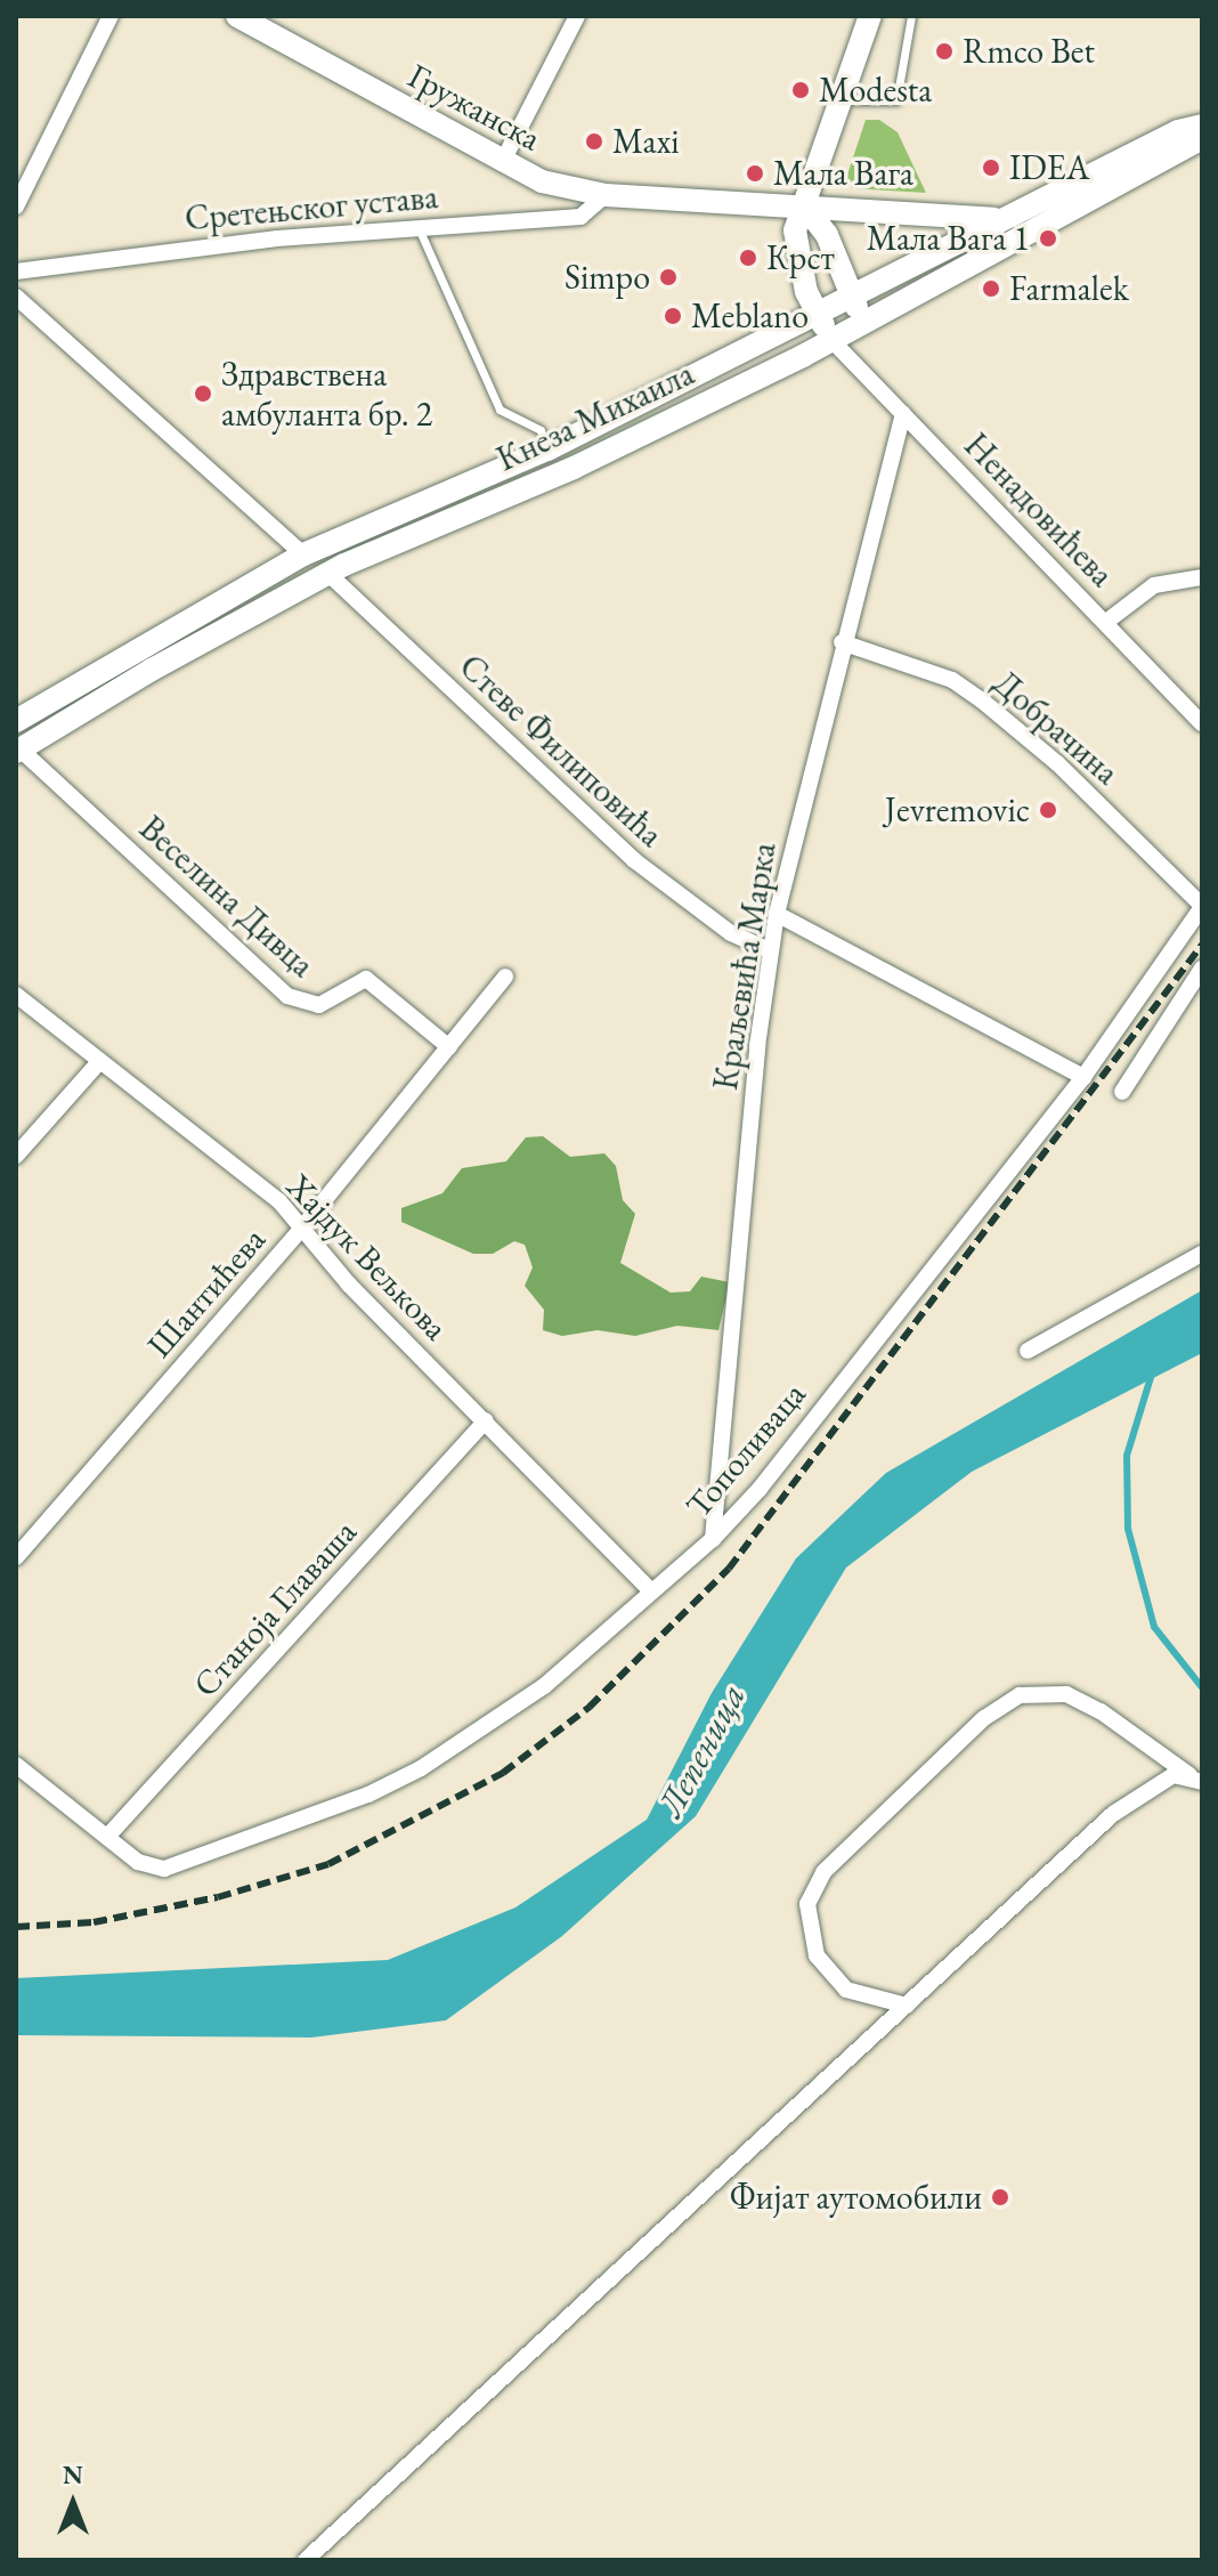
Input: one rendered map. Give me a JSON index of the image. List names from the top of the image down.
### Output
{
  "streets": {
    "main road": ["Гружанска", "Кнеза Михаила"],
    "street": [
      "Сретењског устава",
      "Ненадовићева",
      "Добрачина",
      "Стеве Филиповића",
      "Веселина Дивца",
      "Краљевића Марка",
      "Хајдук Вељкова",
      "Шантићева",
      "Тополиваца",
      "Станоја Главаша"
    ]
  },
  "crossings": [
    ["Гружанска", "Сретењског устава"],
    ["Гружанска", "Кнеза Михаила"],
    ["Кнеза Михаила", "Ненадовићева"],
    ["Кнеза Михаила", "Стеве Филиповића"],
    ["Кнеза Михаила", "Веселина Дивца"],
    ["Ненадовићева", "Краљевића Марка"],
    ["Добрачина", "Краљевића Марка"],
    ["Добрачина", "Тополиваца"],
    ["Стеве Филиповића", "Краљевића Марка"],
    ["Веселина Дивца", "Шантићева"],
    ["Краљевића Марка", "Тополиваца"],
    ["Хајдук Вељкова", "Шантићева"],
    ["Хајдук Вељкова", "Тополиваца"],
    ["Хајдук Вељкова", "Станоја Главаша"],
    ["Тополиваца", "Станоја Главаша"]
  ],
  "water": ["Лепеница"],
  "places": [
    "Rmco Bet",
    "Modesta",
    "Maxi",
    "IDEA",
    "Мала Вага",
    "Мала Вага 1",
    "Крст",
    "Simpo",
    "Farmalek",
    "Meblano",
    "Здравствена амбуланта бр. 2",
    "Jevremovic",
    "Фијат аутомобили"
  ],
  "north": "top"
}
